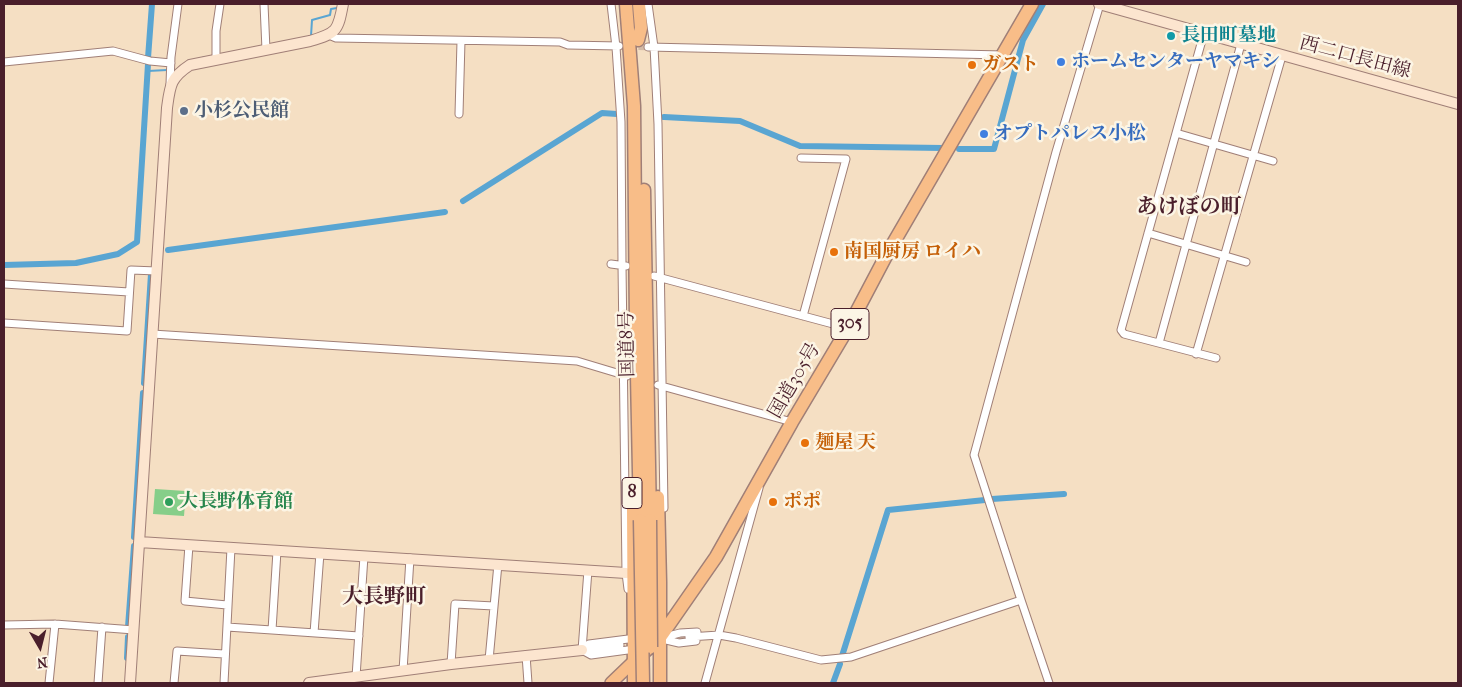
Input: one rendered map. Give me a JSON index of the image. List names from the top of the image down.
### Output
{
  "streets": {
    "highway": [
      "305",
      "国道8号",
      "国道305号",
      "8"
    ],
    "street": ["西二口長田線"]
  },
  "crossings": [
    ["国道8号", "8"],
    ["国道305号", "8"]
  ],
  "districts": ["あけぼの町", "大長野町"],
  "places": [
    "長田町墓地",
    "ホームセンターヤマキシ",
    "ガスト",
    "小杉公民館",
    "オプトパレス小松",
    "南国厨房 ロイハ",
    "麺屋 天",
    "大長野体育館",
    "ポポ"
  ],
  "north": "bottom"
}
